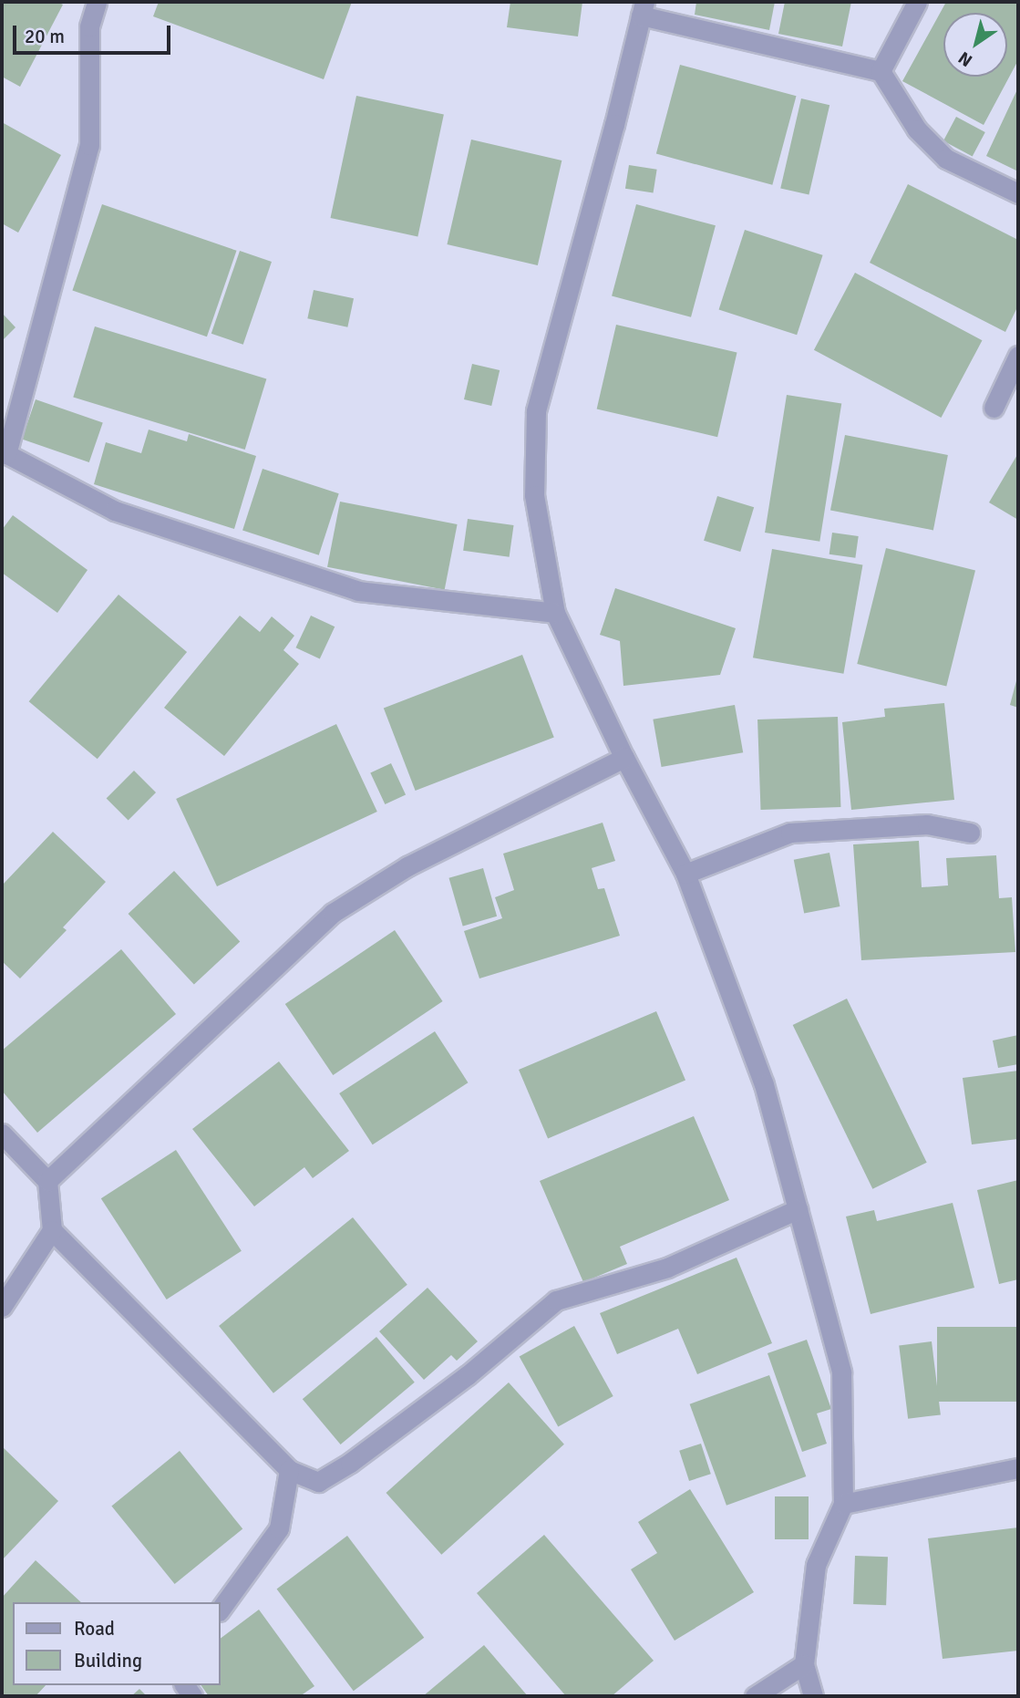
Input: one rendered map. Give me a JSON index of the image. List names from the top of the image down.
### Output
{
  "legend": ["Road", "Building"],
  "scale_bar": "20 m",
  "north": "bottom left"
}
